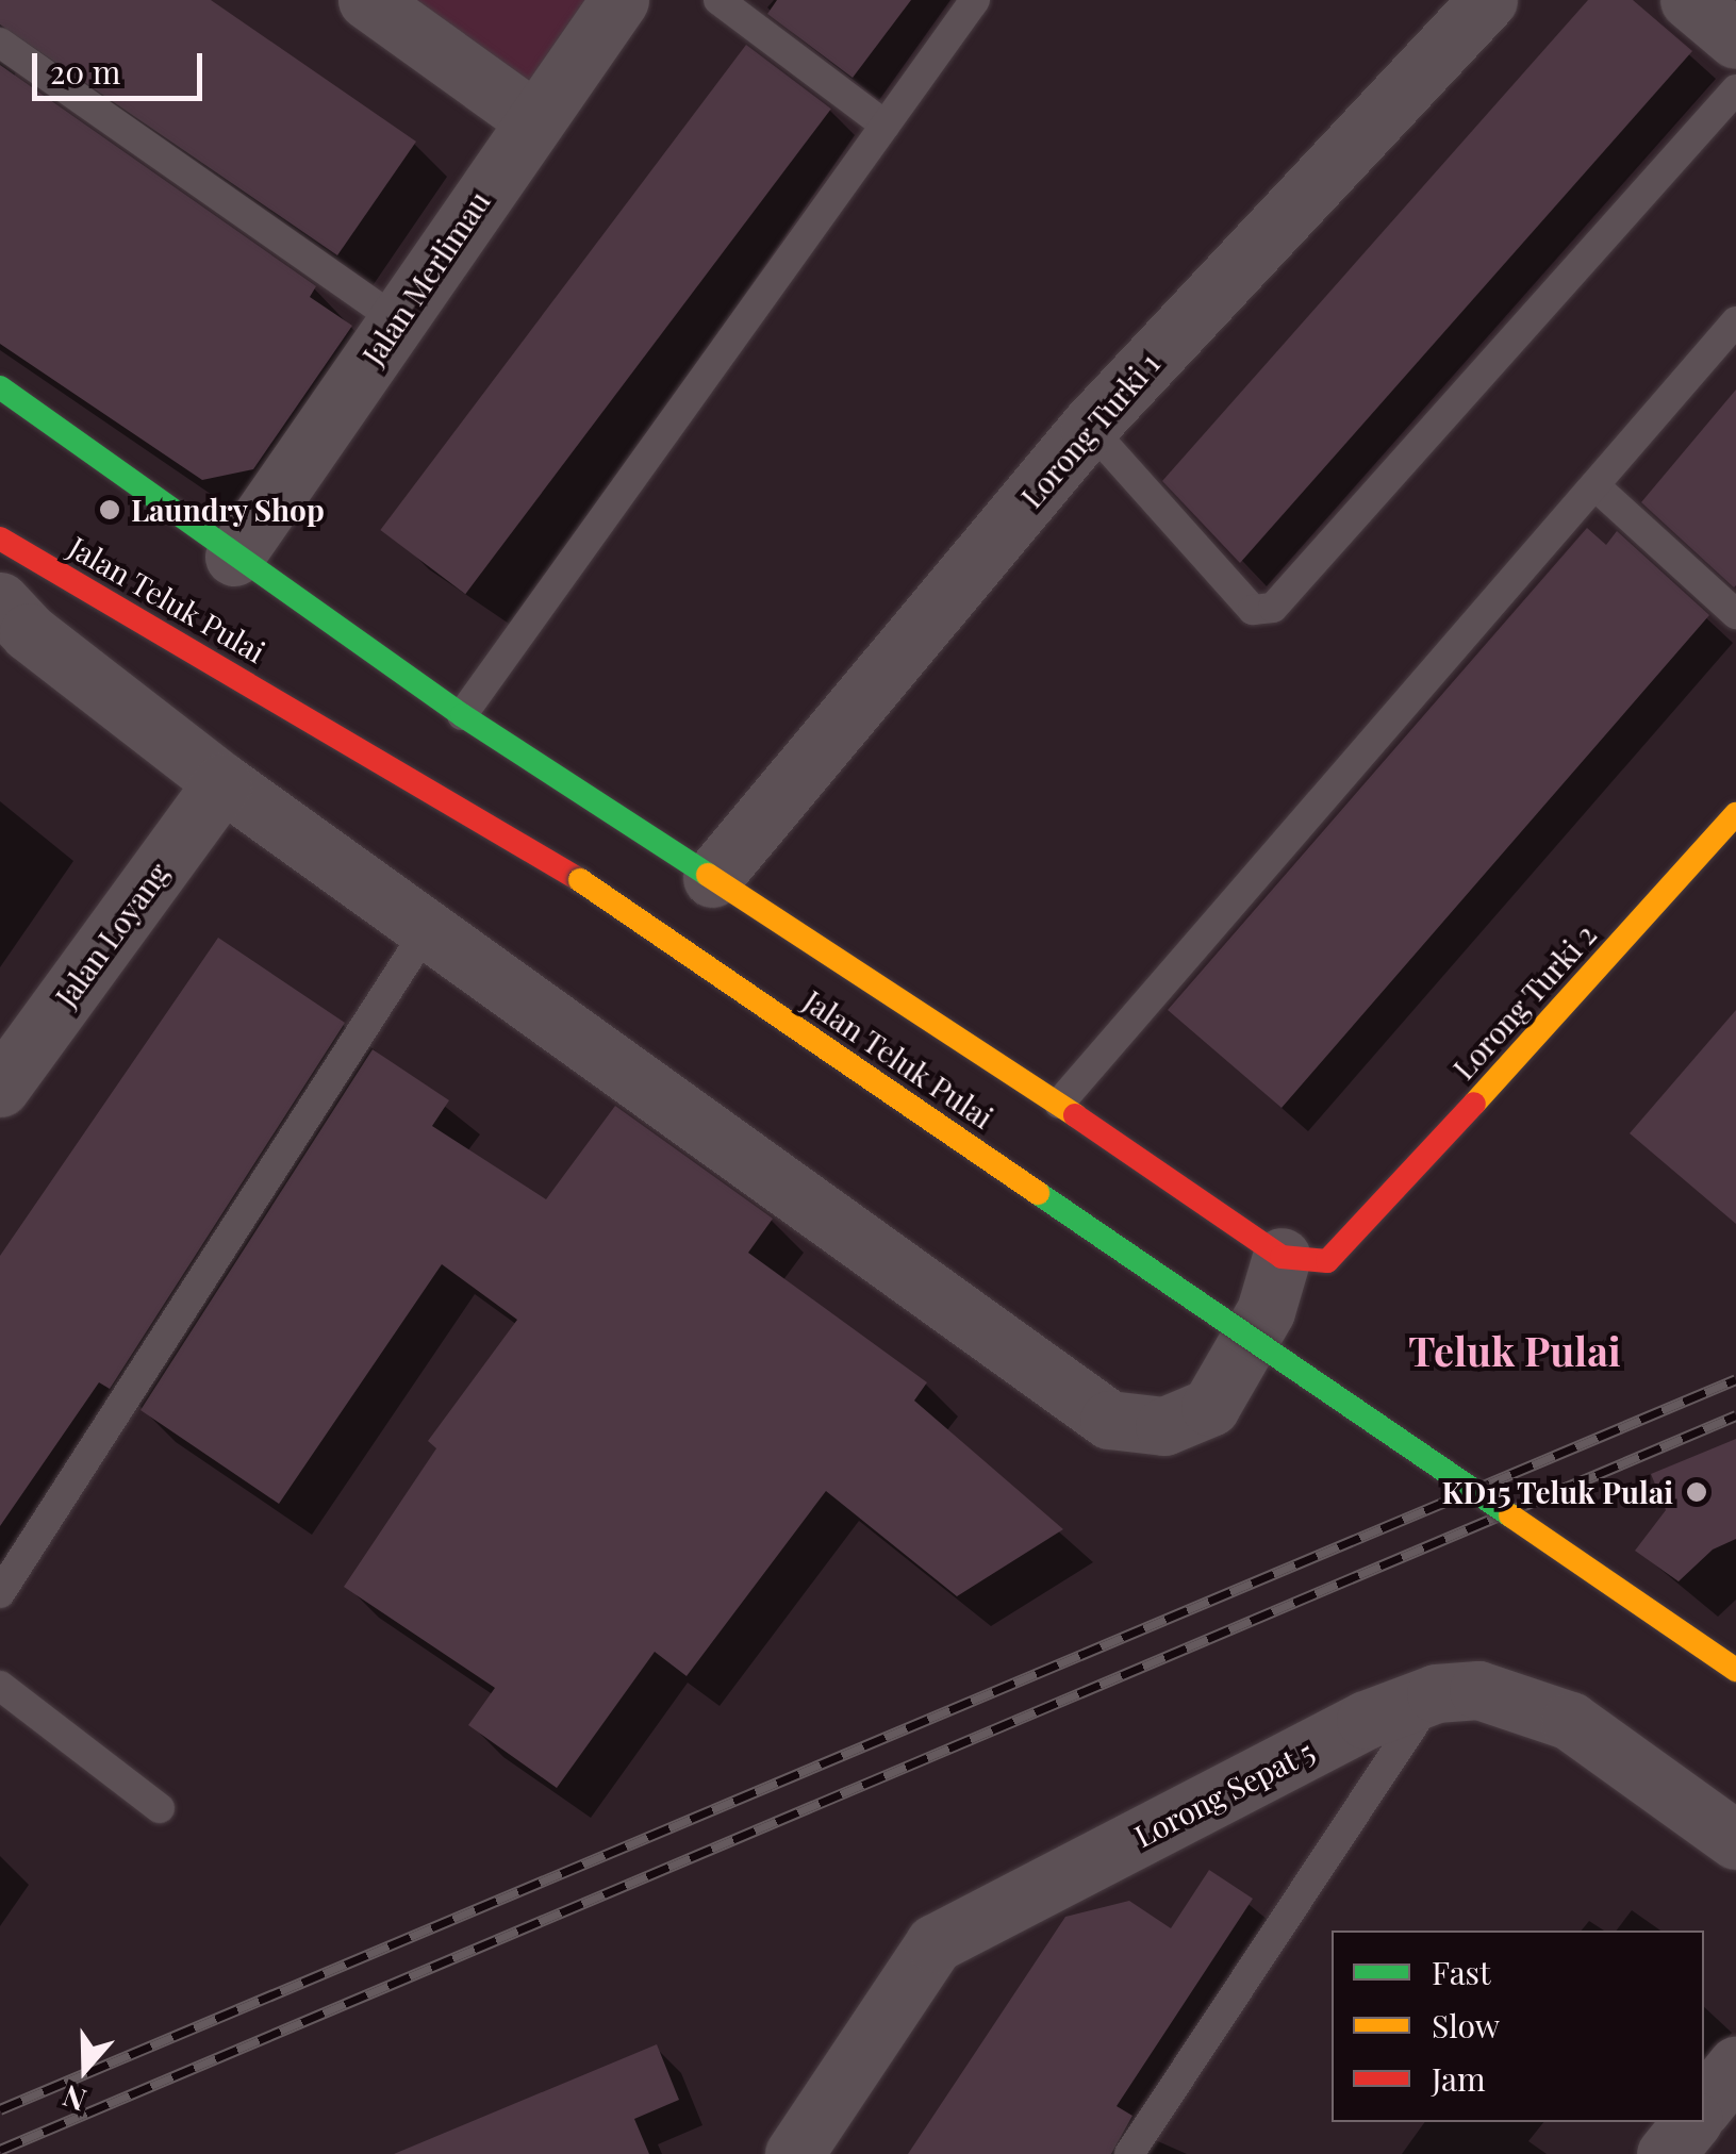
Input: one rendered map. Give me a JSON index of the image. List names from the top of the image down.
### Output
{
  "streets": {
    "street": [
      "Jalan Merlimau",
      "Lorong Turki 1",
      "Jalan Teluk Pulai",
      "Jalan Loyang",
      "Lorong Turki 2",
      "Lorong Sepat 5"
    ]
  },
  "districts": ["Teluk Pulai"],
  "places": ["Laundry Shop", "KD15 Teluk Pulai"],
  "legend": ["Fast", "Slow", "Jam"],
  "scale_bar": "20 m",
  "north": "bottom"
}
